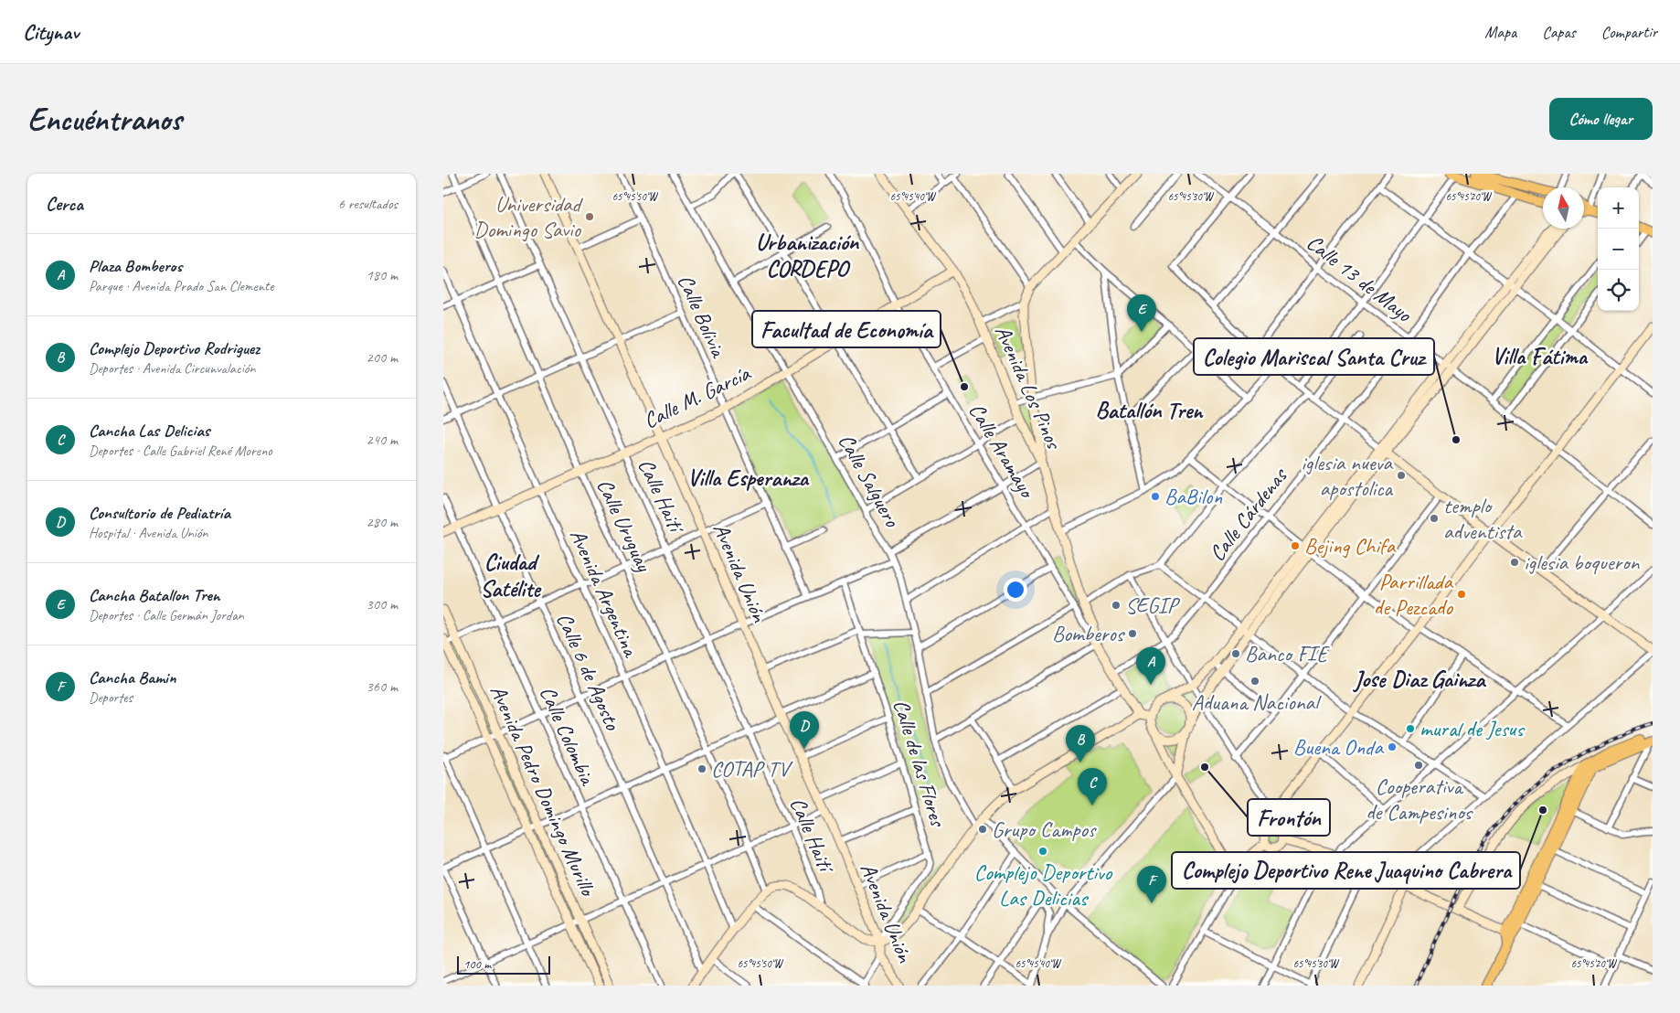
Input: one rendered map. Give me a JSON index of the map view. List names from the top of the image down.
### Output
{
  "streets": {
    "main road": [
      "Avenida Los Pinos",
      "Calle M. García",
      "Calle Aramayo",
      "Avenida Unión",
      "Avenida Pedro Domingo Murillo"
    ],
    "street": [
      "Calle 13 de Mayo",
      "Calle Bolivia",
      "Calle Salguero",
      "Calle Haití",
      "Calle Cárdenas",
      "Calle Uruguay",
      "Avenida Argentina",
      "Calle 6 de Agosto",
      "Calle Colombia",
      "Calle de las Flores"
    ]
  },
  "crossings": [
    ["Calle 13 de Mayo", "Calle Cárdenas"],
    ["Calle Bolivia", "Calle M. García"],
    ["Avenida Los Pinos", "Calle M. García"],
    ["Avenida Los Pinos", "Calle Aramayo"],
    ["Calle M. García", "Calle Aramayo"],
    ["Calle M. García", "Calle Salguero"],
    ["Calle M. García", "Calle Haití"],
    ["Calle M. García", "Calle Uruguay"],
    ["Calle M. García", "Avenida Unión"],
    ["Calle M. García", "Avenida Argentina"],
    ["Calle M. García", "Calle 6 de Agosto"],
    ["Calle M. García", "Calle Colombia"],
    ["Calle Aramayo", "Calle Cárdenas"],
    ["Avenida Unión", "Calle de las Flores"]
  ],
  "districts": [
    "Urbanización CORDEPO",
    "Villa Fátima",
    "Batallón Tren",
    "Villa Esperanza",
    "Ciudad Satélite",
    "Jose Diaz Gainza"
  ],
  "places": [
    "Universidad Domingo Savio",
    "Facultad de Economía",
    "Colegio Mariscal Santa Cruz",
    "iglesia nueva apostolica",
    "BaBilon",
    "templo adventista",
    "Bejing Chifa",
    "iglesia boqueron",
    "Parrillada de Pezcado",
    "SEGIP",
    "Bomberos",
    "Banco FIE",
    "Aduana Nacional",
    "mural de Jesus",
    "Buena Onda",
    "Cooperativa de Campesinos",
    "Frontón",
    "COTAP TV",
    "Complejo Deportivo Rene Juaquino Cabrera",
    "Grupo Campos",
    "Complejo Deportivo Las Delicias"
  ],
  "scale_bar": "100 m",
  "north": "top",
  "page": {
    "header": "Citynav",
    "nav": ["Mapa", "Capas", "Compartir"],
    "buttons": "Cómo llegar",
    "title": "Encuéntranos",
    "heading": ["Cerca", "6 resultados"],
    "map_buttons": ["+", "−"],
    "list": [
      {
        "mark": "A",
        "name": "Plaza Bomberos",
        "note": "Parque · Avenida Prado San Clemente",
        "value": "180 m"
      },
      {
        "mark": "B",
        "name": "Complejo Deportivo Rodriguez",
        "note": "Deportes · Avenida Circunvalación",
        "value": "200 m"
      },
      {
        "mark": "C",
        "name": "Cancha Las Delicias",
        "note": "Deportes · Calle Gabriel René Moreno",
        "value": "240 m"
      },
      {
        "mark": "D",
        "name": "Consultorio de Pediatría",
        "note": "Hospital · Avenida Unión",
        "value": "280 m"
      },
      {
        "mark": "E",
        "name": "Cancha Batallon Tren",
        "note": "Deportes · Calle Germán Jordan",
        "value": "300 m"
      },
      {
        "mark": "F",
        "name": "Cancha Bamin",
        "note": "Deportes",
        "value": "360 m"
      }
    ],
    "pins": [
      "E",
      "A",
      "D",
      "B",
      "C",
      "F"
    ],
    "scale": "100 m"
  },
  "coordinates": [
    "65°45'50\"W",
    "65°45'40\"W",
    "65°45'30\"W",
    "65°45'20\"W"
  ]
}
